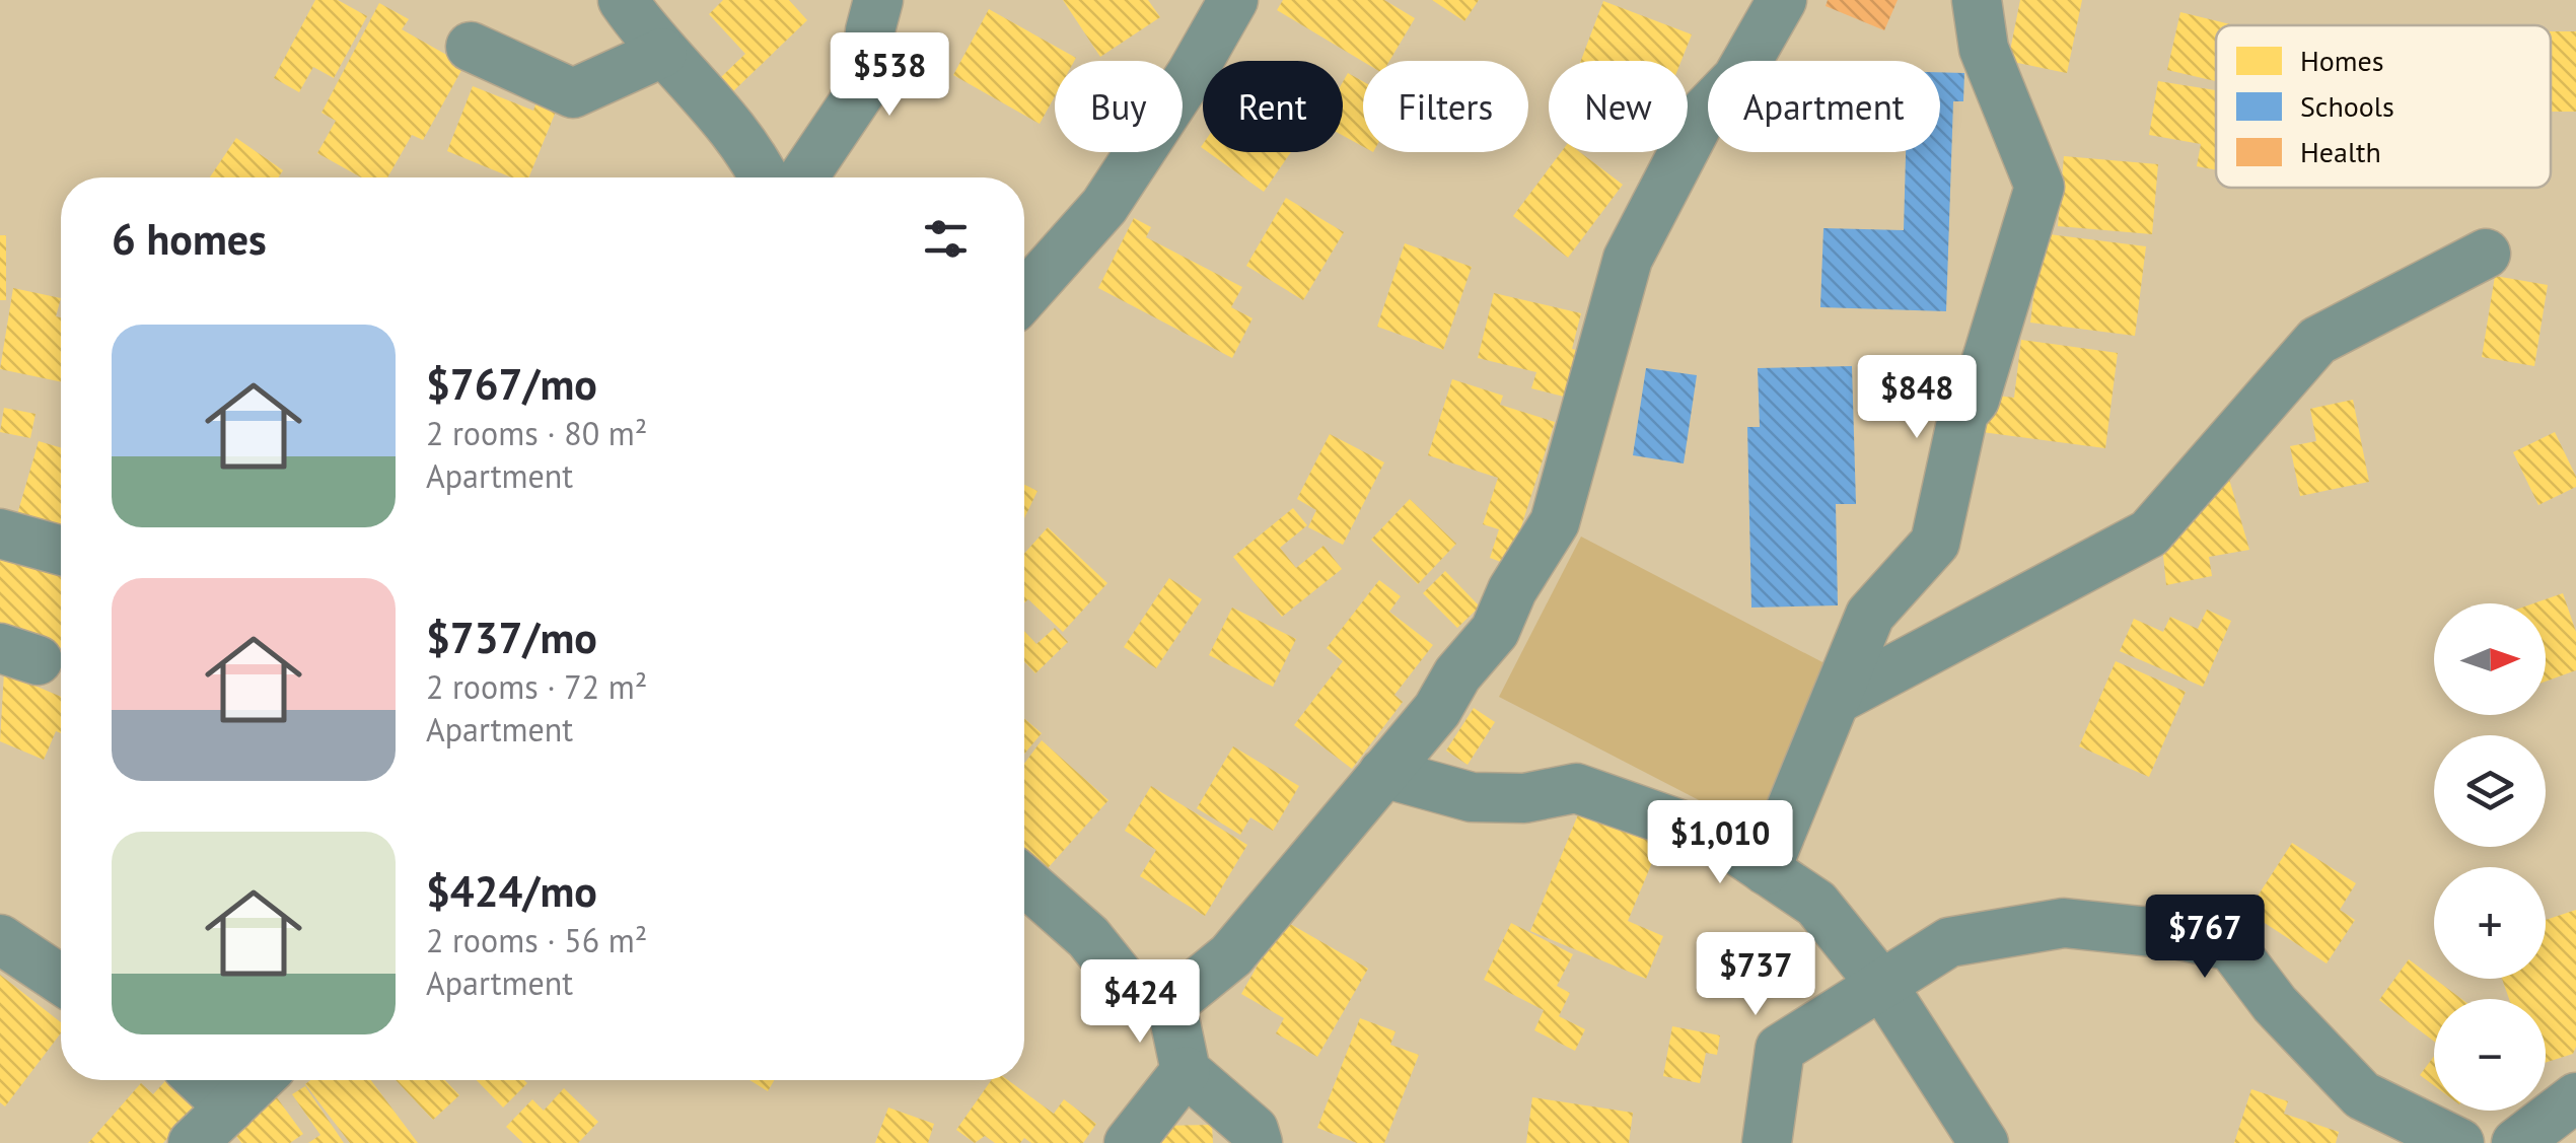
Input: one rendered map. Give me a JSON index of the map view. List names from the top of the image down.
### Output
{
  "legend": ["Homes", "Schools", "Health"],
  "north": "right",
  "page": {
    "price": [
      "$538",
      "$848",
      "$1,010",
      "$767",
      "$737",
      "$424"
    ],
    "chip": [
      "Buy",
      "Rent",
      "Filters",
      "New",
      "Apartment"
    ],
    "heading": "6 homes",
    "list": [
      {
        "name": "$767/mo",
        "note": "2 rooms · 80 m² · Apartment"
      },
      {
        "name": "$737/mo",
        "note": "2 rooms · 72 m² · Apartment"
      },
      {
        "name": "$424/mo",
        "note": "2 rooms · 56 m² · Apartment"
      }
    ],
    "map_buttons": ["+", "−"]
  }
}
